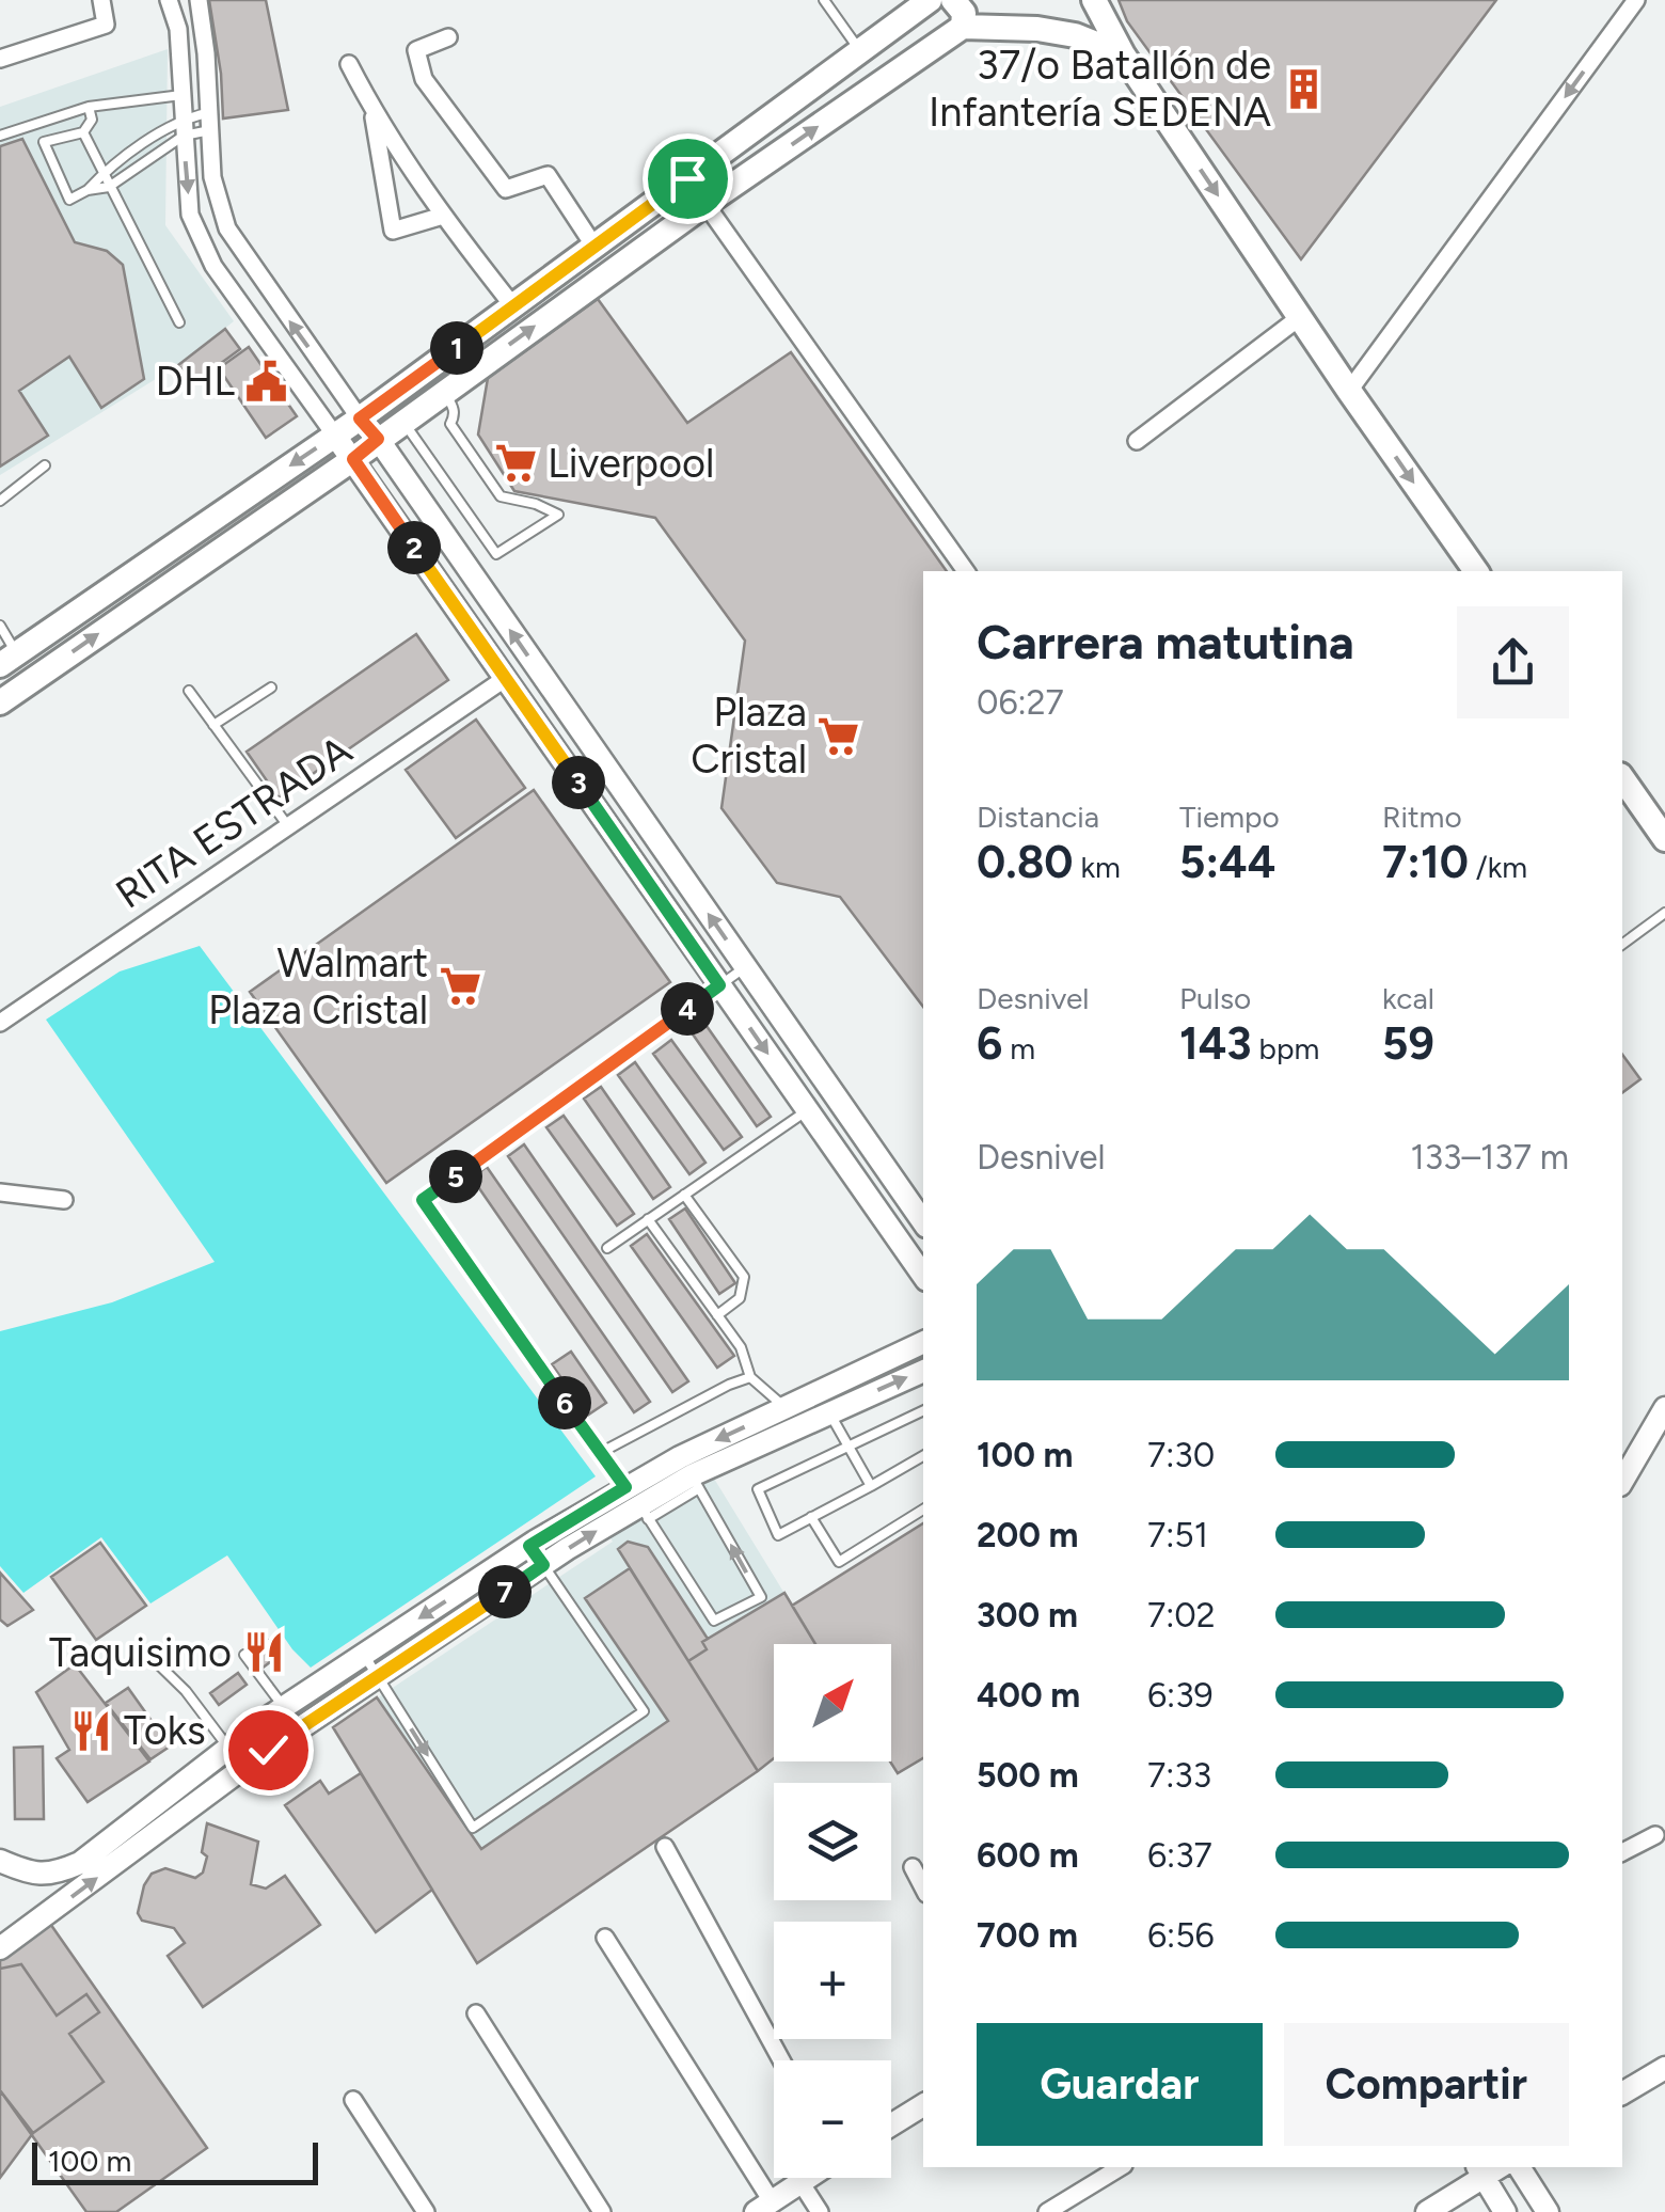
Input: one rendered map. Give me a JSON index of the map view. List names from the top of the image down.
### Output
{
  "streets": {
    "street": ["RITA ESTRADA"]
  },
  "places": {
    "building": ["37/o Batallón de Infantería SEDENA"],
    "public building": ["DHL"],
    "supermarket": ["Liverpool", "Plaza Cristal", "Walmart Plaza Cristal"],
    "restaurant": ["Taquisimo", "Toks"]
  },
  "scale_bar": "100 m",
  "north": "top right",
  "page": {
    "pins": [
      "1",
      "2",
      "3",
      "4",
      "5",
      "6",
      "7"
    ],
    "heading": ["Carrera matutina", "06:27"],
    "stats": [
      ["Distancia", "0.80 km"],
      ["Tiempo", "5:44"],
      ["Ritmo", "7:10 /km"],
      ["Desnivel", "6 m"],
      ["Pulso", "143 bpm"],
      ["kcal", "59"]
    ],
    "chart": ["Desnivel", "133–137 m"],
    "list": [
      {
        "name": "100 m",
        "note": "7:30"
      },
      {
        "name": "200 m",
        "note": "7:51"
      },
      {
        "name": "300 m",
        "note": "7:02"
      },
      {
        "name": "400 m",
        "note": "6:39"
      },
      {
        "name": "500 m",
        "note": "7:33"
      },
      {
        "name": "600 m",
        "note": "6:37"
      },
      {
        "name": "700 m",
        "note": "6:56"
      }
    ],
    "map_buttons": ["+", "−"],
    "buttons": ["Guardar", "Compartir"],
    "scale": "100 m"
  }
}
